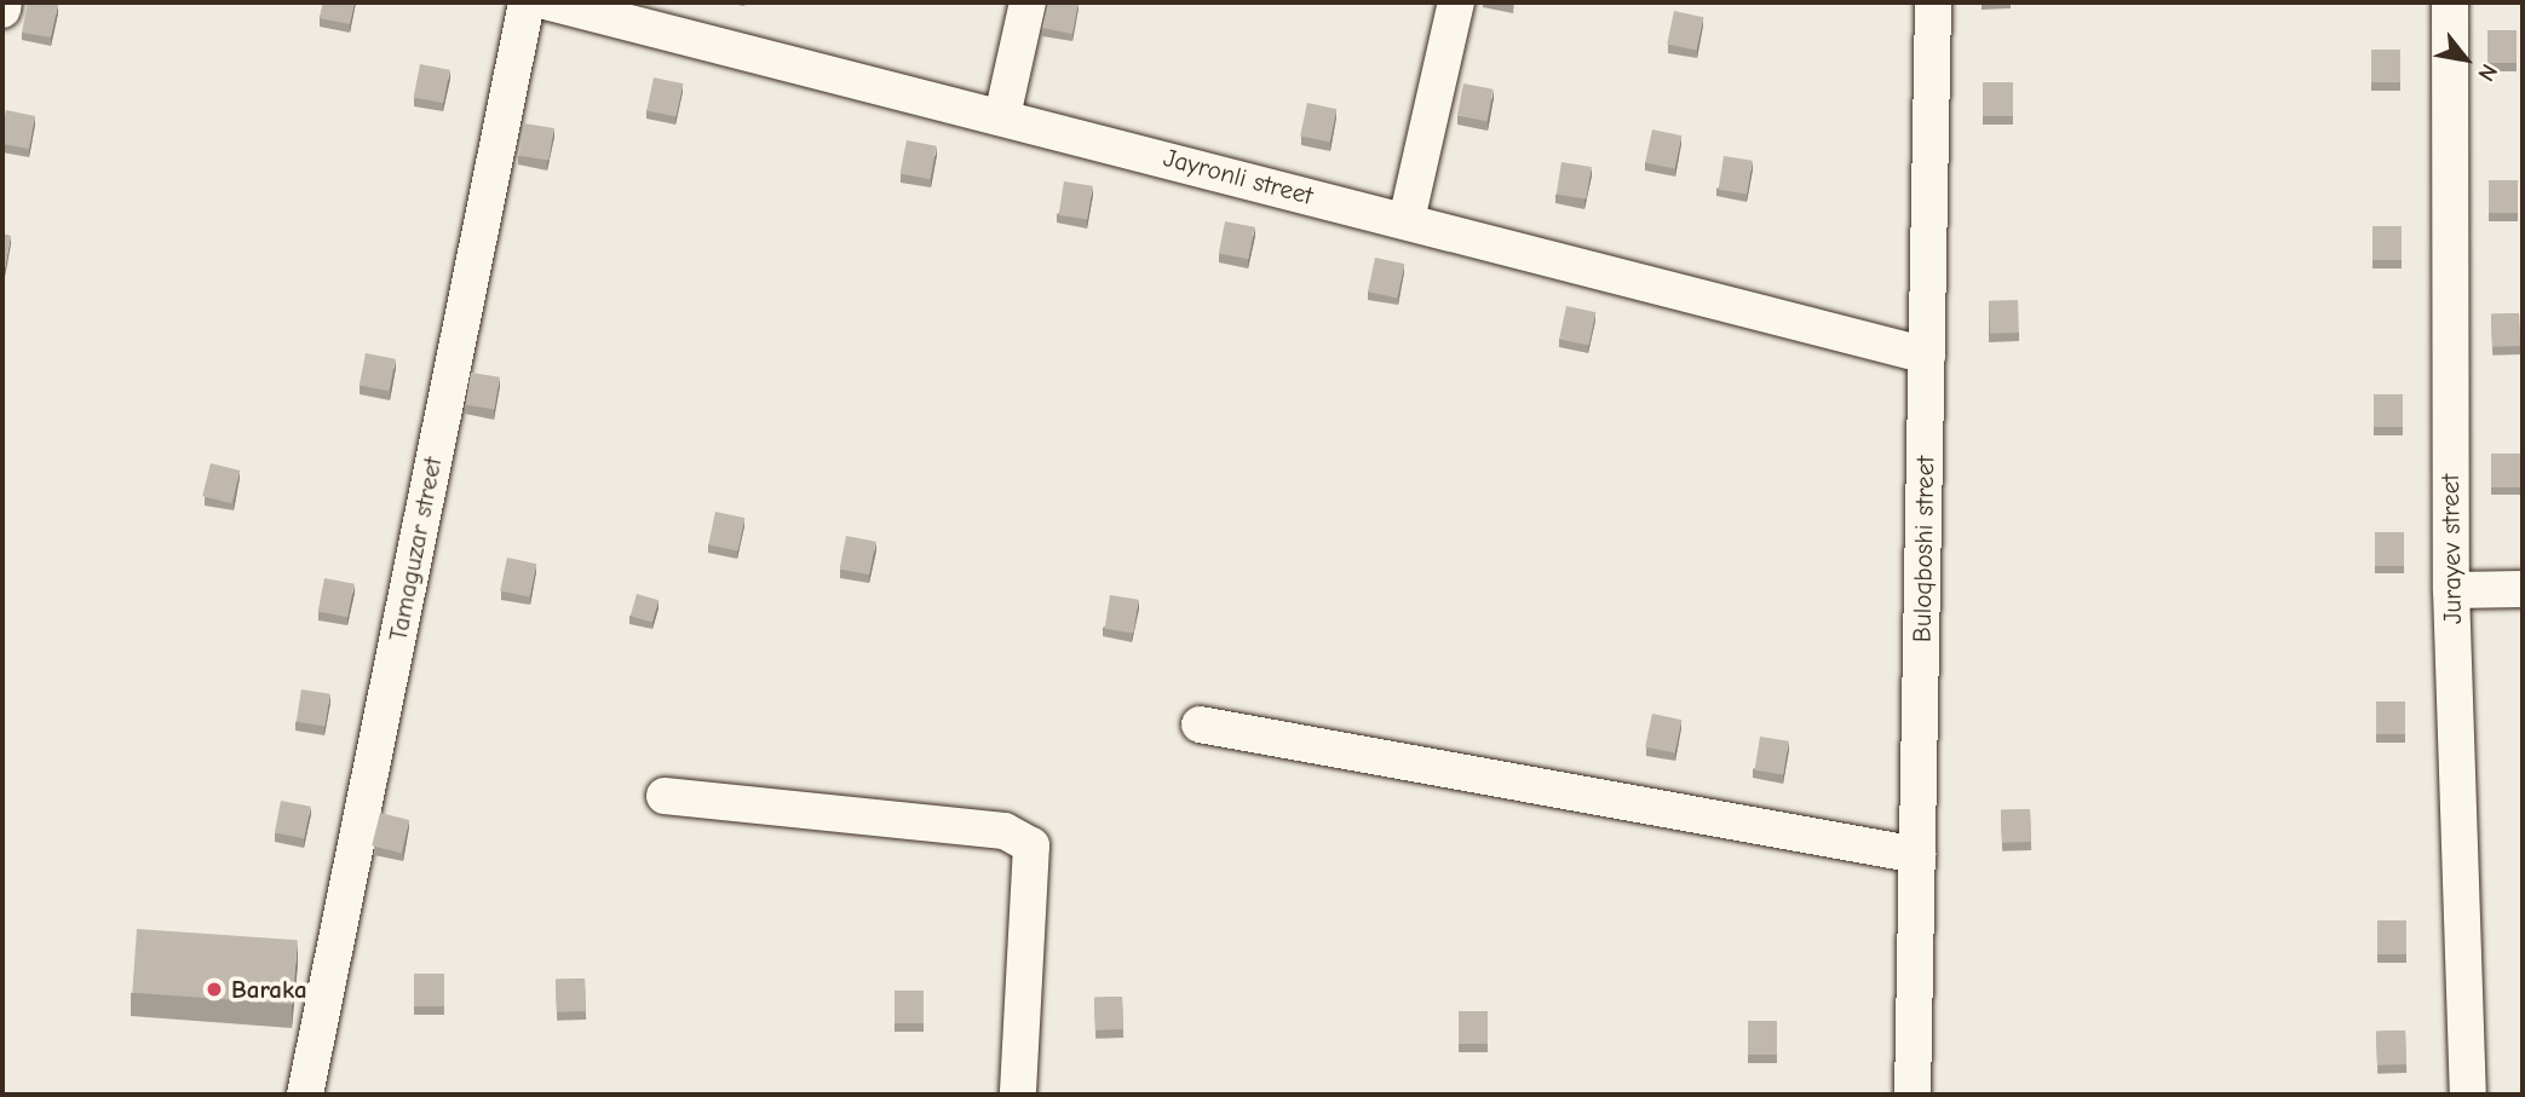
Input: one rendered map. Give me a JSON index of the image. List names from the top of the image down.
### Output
{
  "streets": {
    "street": [
      "Jayronli street",
      "Tamaguzar street",
      "Buloqboshi street",
      "Jurayev street"
    ]
  },
  "crossings": [
    ["Jayronli street", "Buloqboshi street"]
  ],
  "places": ["Baraka"],
  "north": "bottom right"
}
